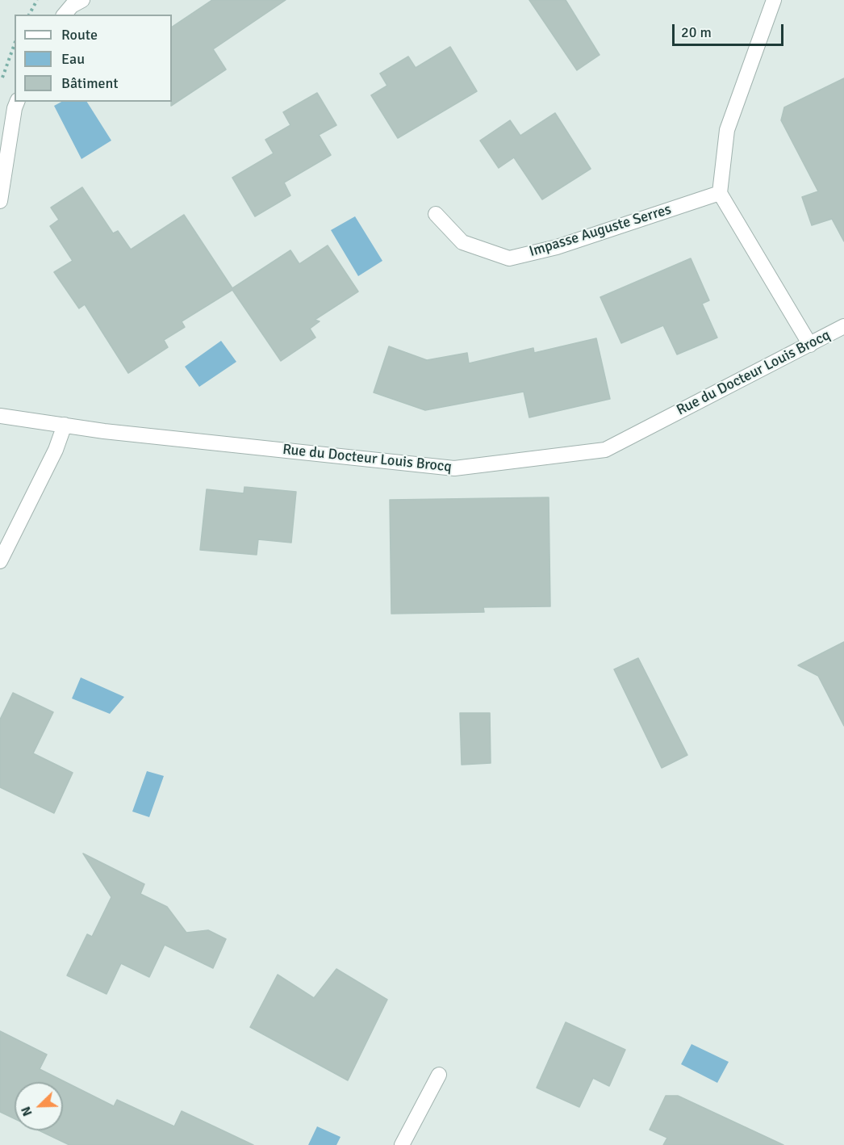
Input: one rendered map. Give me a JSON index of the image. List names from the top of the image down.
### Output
{
  "streets": {
    "street": ["Impasse Auguste Serres", "Rue du Docteur Louis Brocq"]
  },
  "legend": ["Route", "Eau", "Bâtiment"],
  "scale_bar": "20 m",
  "north": "bottom left"
}
